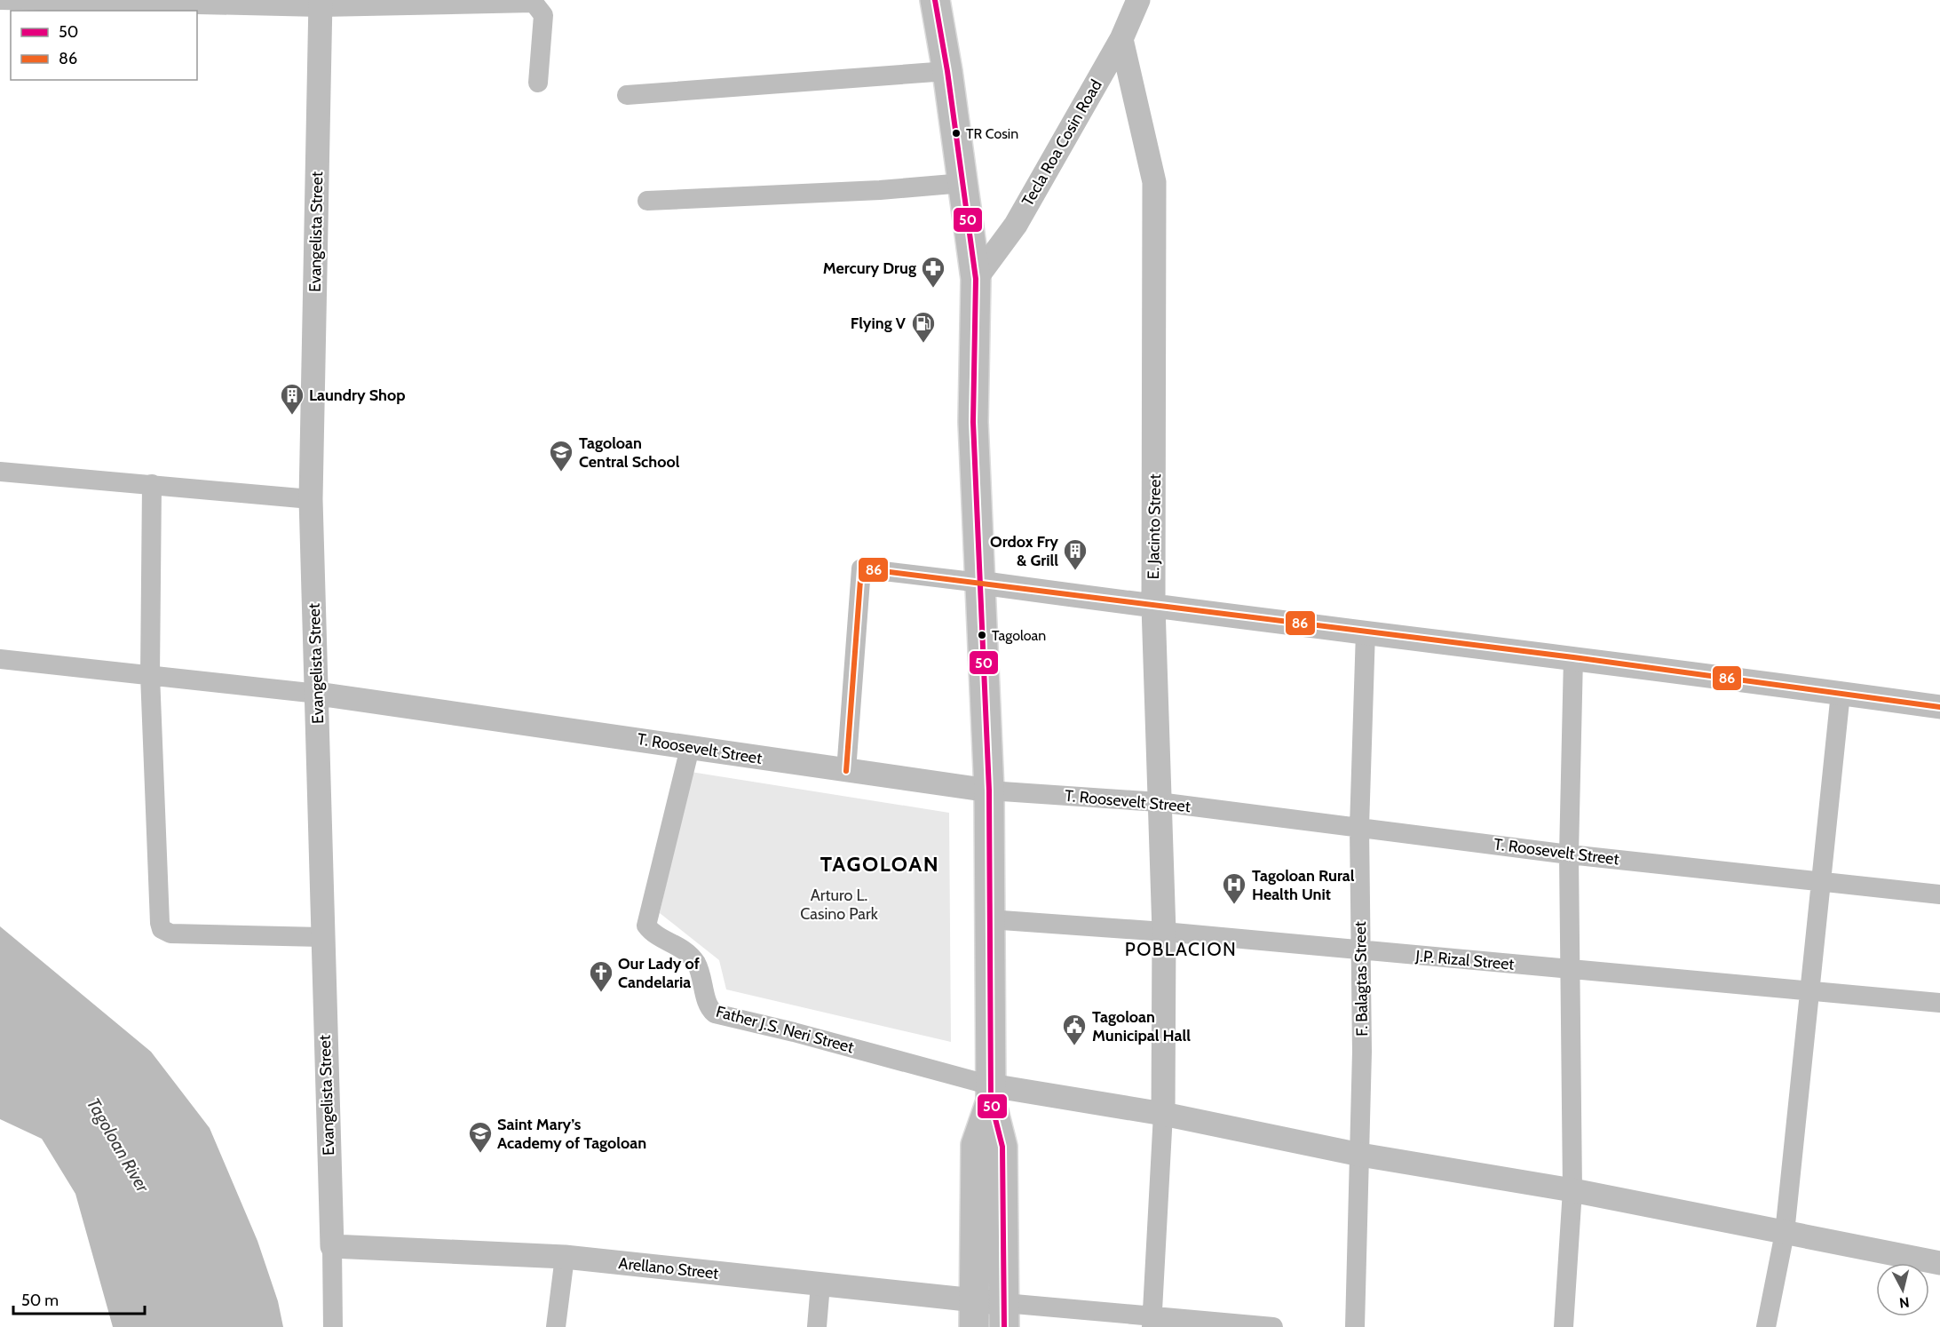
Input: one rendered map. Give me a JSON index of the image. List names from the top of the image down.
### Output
{
  "streets": {
    "street": [
      "Tecla Roa Cosin Road",
      "Evangelista Street",
      "E. Jacinto Street",
      "T. Roosevelt Street",
      "J.P. Rizal Street",
      "F. Balagtas Street",
      "Father J.S. Neri Street",
      "Arellano Street"
    ]
  },
  "crossings": [
    ["Tecla Roa Cosin Road", "E. Jacinto Street"],
    ["Evangelista Street", "T. Roosevelt Street"],
    ["Evangelista Street", "Arellano Street"],
    ["E. Jacinto Street", "T. Roosevelt Street"],
    ["E. Jacinto Street", "J.P. Rizal Street"],
    ["T. Roosevelt Street", "F. Balagtas Street"],
    ["T. Roosevelt Street", "Father J.S. Neri Street"],
    ["J.P. Rizal Street", "F. Balagtas Street"]
  ],
  "districts": ["TAGOLOAN", "POBLACION"],
  "water": ["Tagoloan River"],
  "parks": ["Arturo L. Casino Park"],
  "places": {
    "other": ["TR Cosin", "Tagoloan"],
    "pharmacy": ["Mercury Drug"],
    "fuel station": ["Flying V"],
    "building": ["Laundry Shop", "Ordox Fry & Grill"],
    "school or university": ["Tagoloan Central School", "Saint Mary’s Academy of Tagoloan"],
    "hospital": ["Tagoloan Rural Health Unit"],
    "church": ["Our Lady of Candelaria"],
    "public building": ["Tagoloan Municipal Hall"]
  },
  "lines": ["transit line 50", "transit line 86"],
  "legend": ["50", "86"],
  "scale_bar": "50 m",
  "north": "bottom"
}
